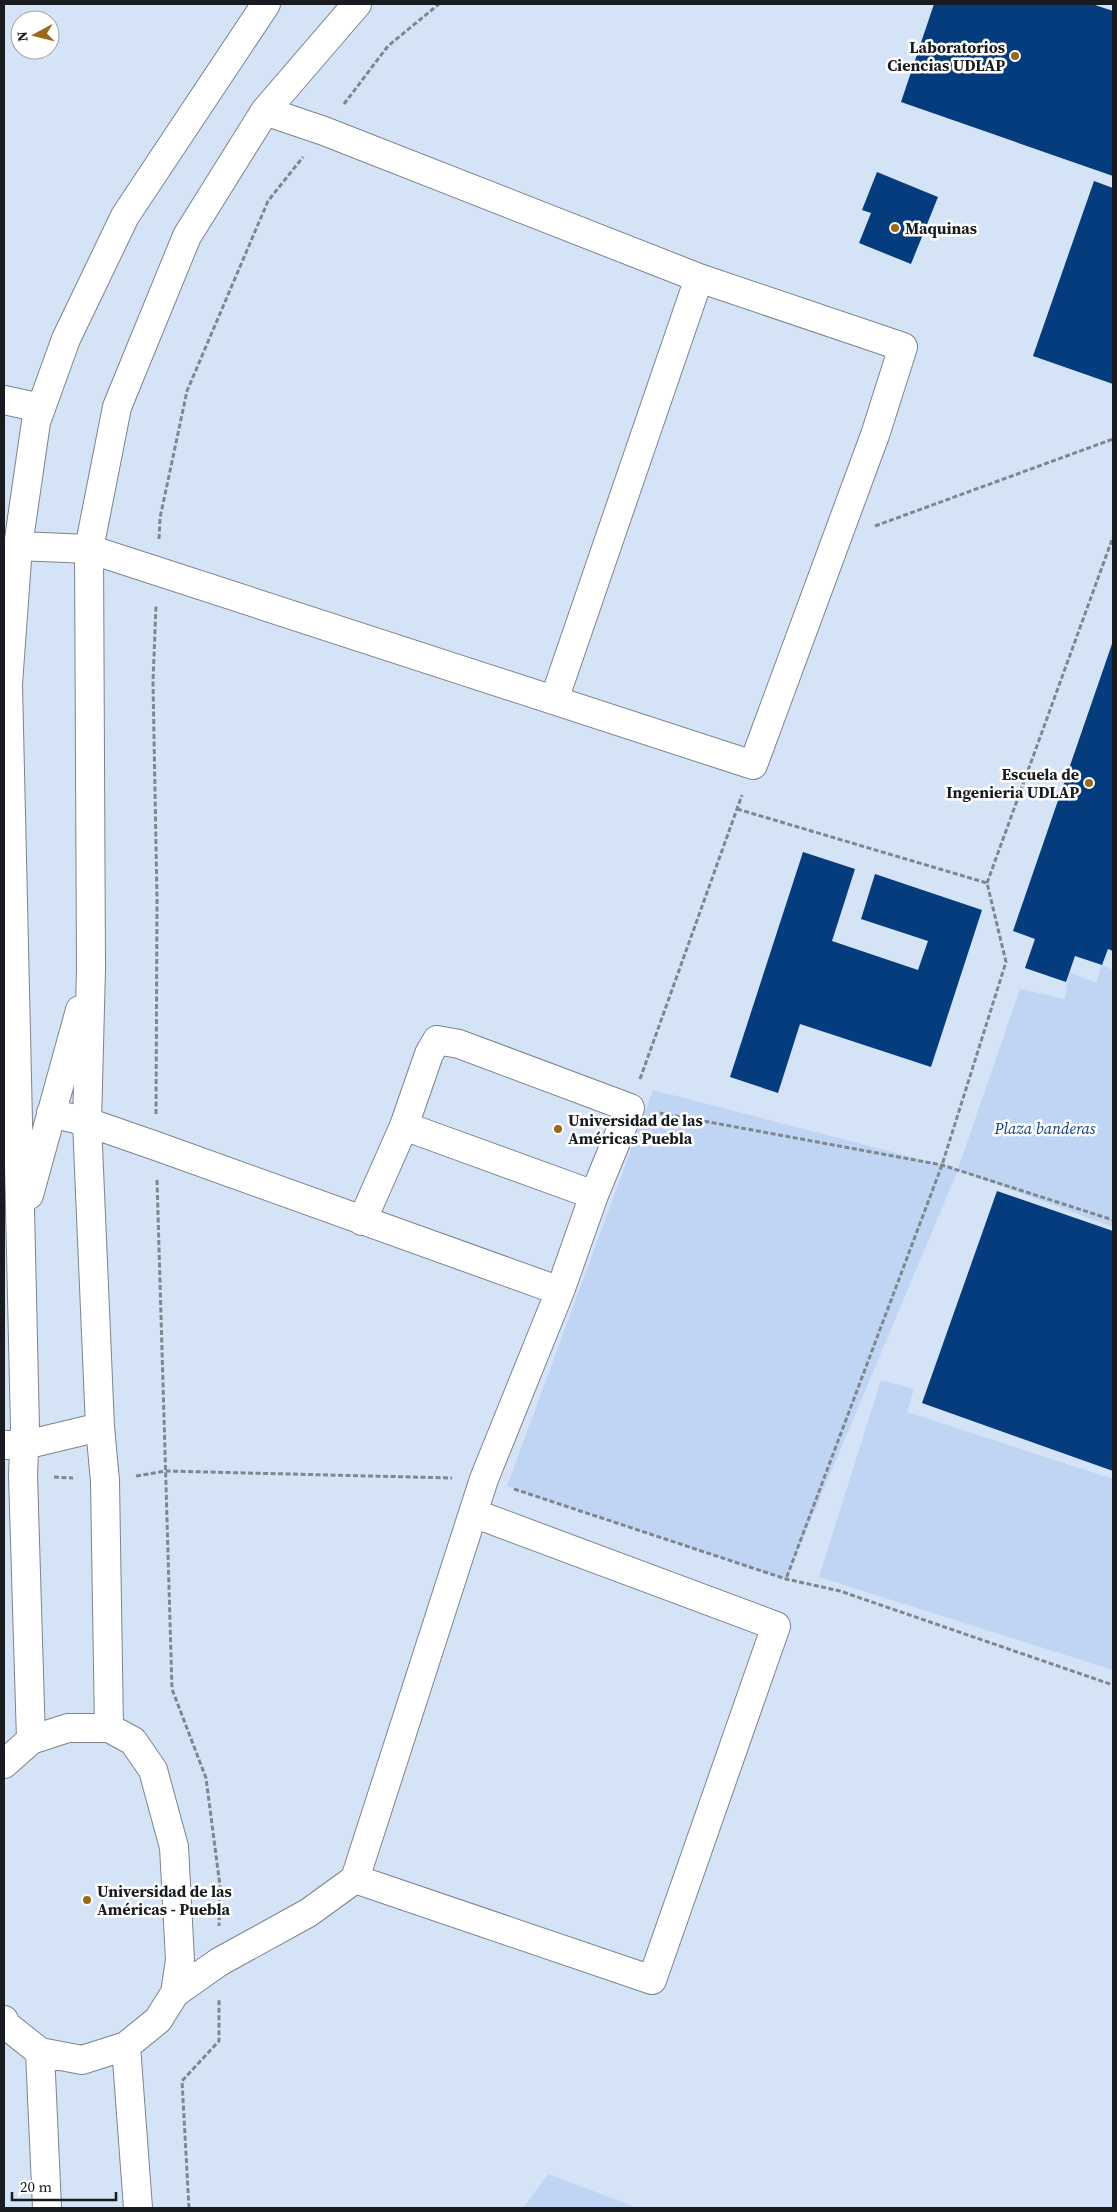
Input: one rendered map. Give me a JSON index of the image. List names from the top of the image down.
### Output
{
  "parks": ["Plaza banderas"],
  "places": [
    "Laboratorios Ciencias UDLAP",
    "Maquinas",
    "Escuela de Ingenieria UDLAP",
    "Universidad de las Américas Puebla",
    "Universidad de las Américas - Puebla"
  ],
  "scale_bar": "20 m",
  "north": "left"
}
